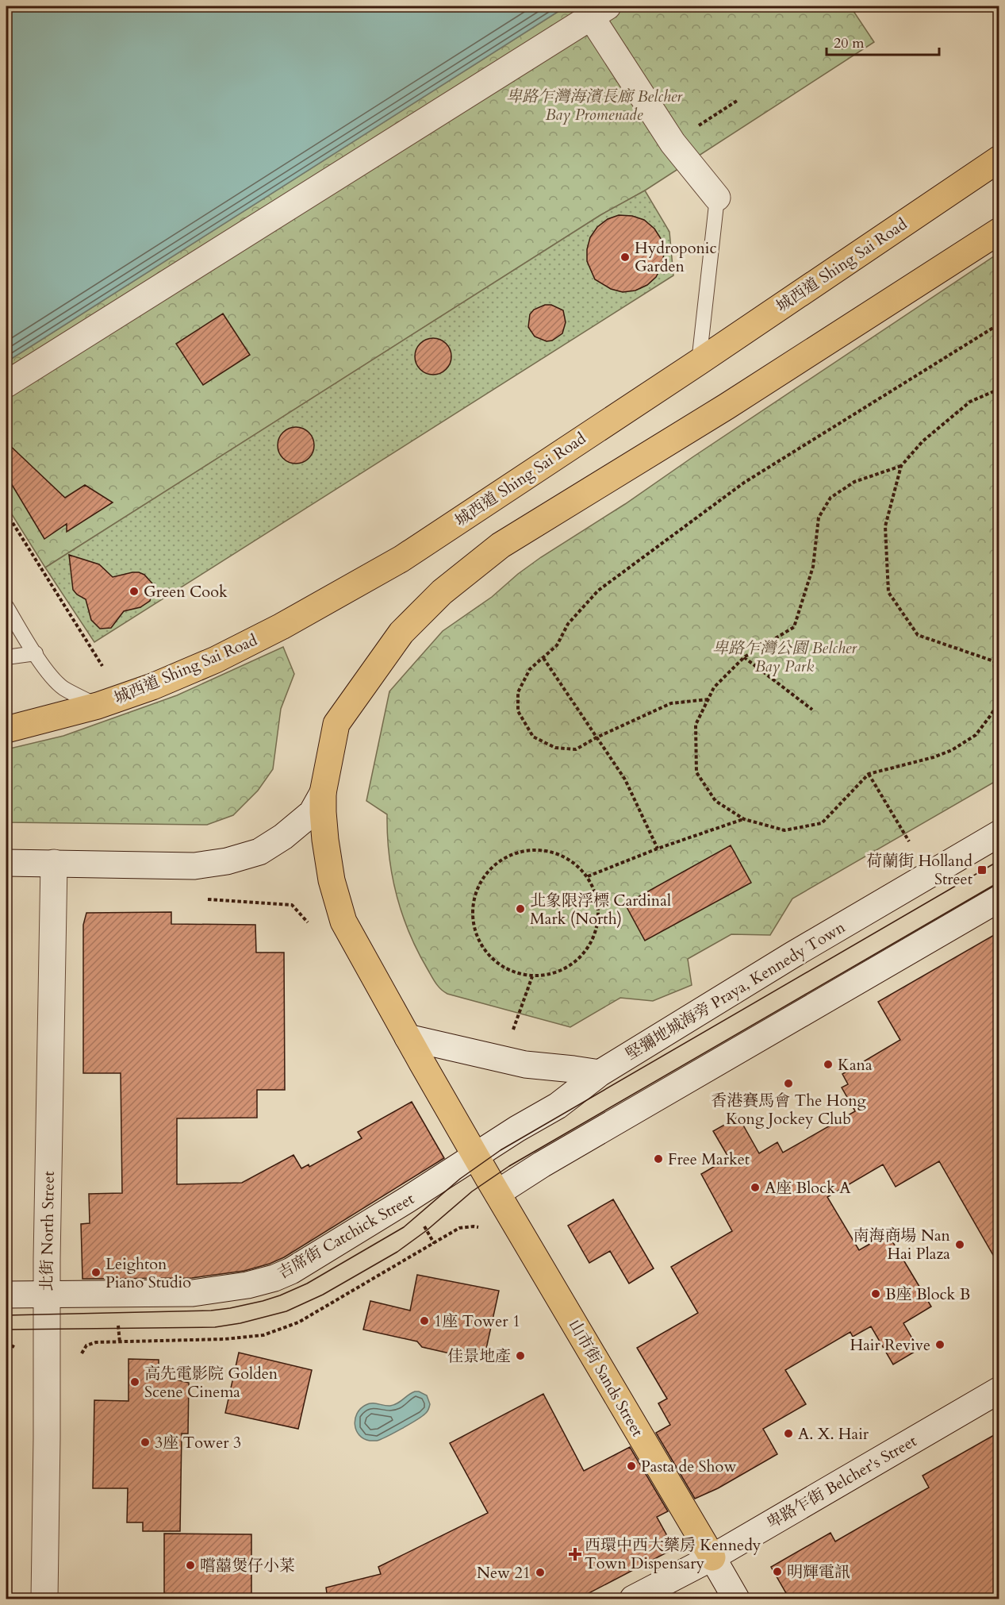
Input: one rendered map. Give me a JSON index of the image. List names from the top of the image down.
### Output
{
  "streets": {
    "main road": ["城西道 Shing Sai Road", "山市街 Sands Street"],
    "street": [
      "堅彌地城海旁 Praya, Kennedy Town",
      "北街 North Street",
      "吉席街 Catchick Street",
      "卑路乍街 Belcher's Street"
    ]
  },
  "crossings": [
    ["堅彌地城海旁 Praya, Kennedy Town", "吉席街 Catchick Street"],
    ["堅彌地城海旁 Praya, Kennedy Town", "山市街 Sands Street"],
    ["北街 North Street", "吉席街 Catchick Street"],
    ["吉席街 Catchick Street", "山市街 Sands Street"],
    ["山市街 Sands Street", "卑路乍街 Belcher's Street"]
  ],
  "parks": ["卑路乍灣海濱長廊 Belcher Bay Promenade", "卑路乍灣公園 Belcher Bay Park"],
  "places": {
    "other": [
      "Hydroponic Garden",
      "Green Cook",
      "北象限浮標 Cardinal Mark (North)",
      "Kana",
      "香港賽馬會 The Hong Kong Jockey Club",
      "Free Market",
      "A座 Block A",
      "南海商場 Nan Hai Plaza",
      "Leighton Piano Studio",
      "B座 Block B",
      "1座 Tower 1",
      "Hair Revive",
      "佳景地產",
      "高先電影院 Golden Scene Cinema",
      "A. X. Hair",
      "3座 Tower 3",
      "Pasta de Show",
      "嚐囍煲仔小菜",
      "明輝電訊",
      "New 21"
    ],
    "transit": ["荷蘭街 Holland Street"],
    "health": ["西環中西大藥房 Kennedy Town Dispensary"]
  },
  "scale_bar": "20 m"
}
